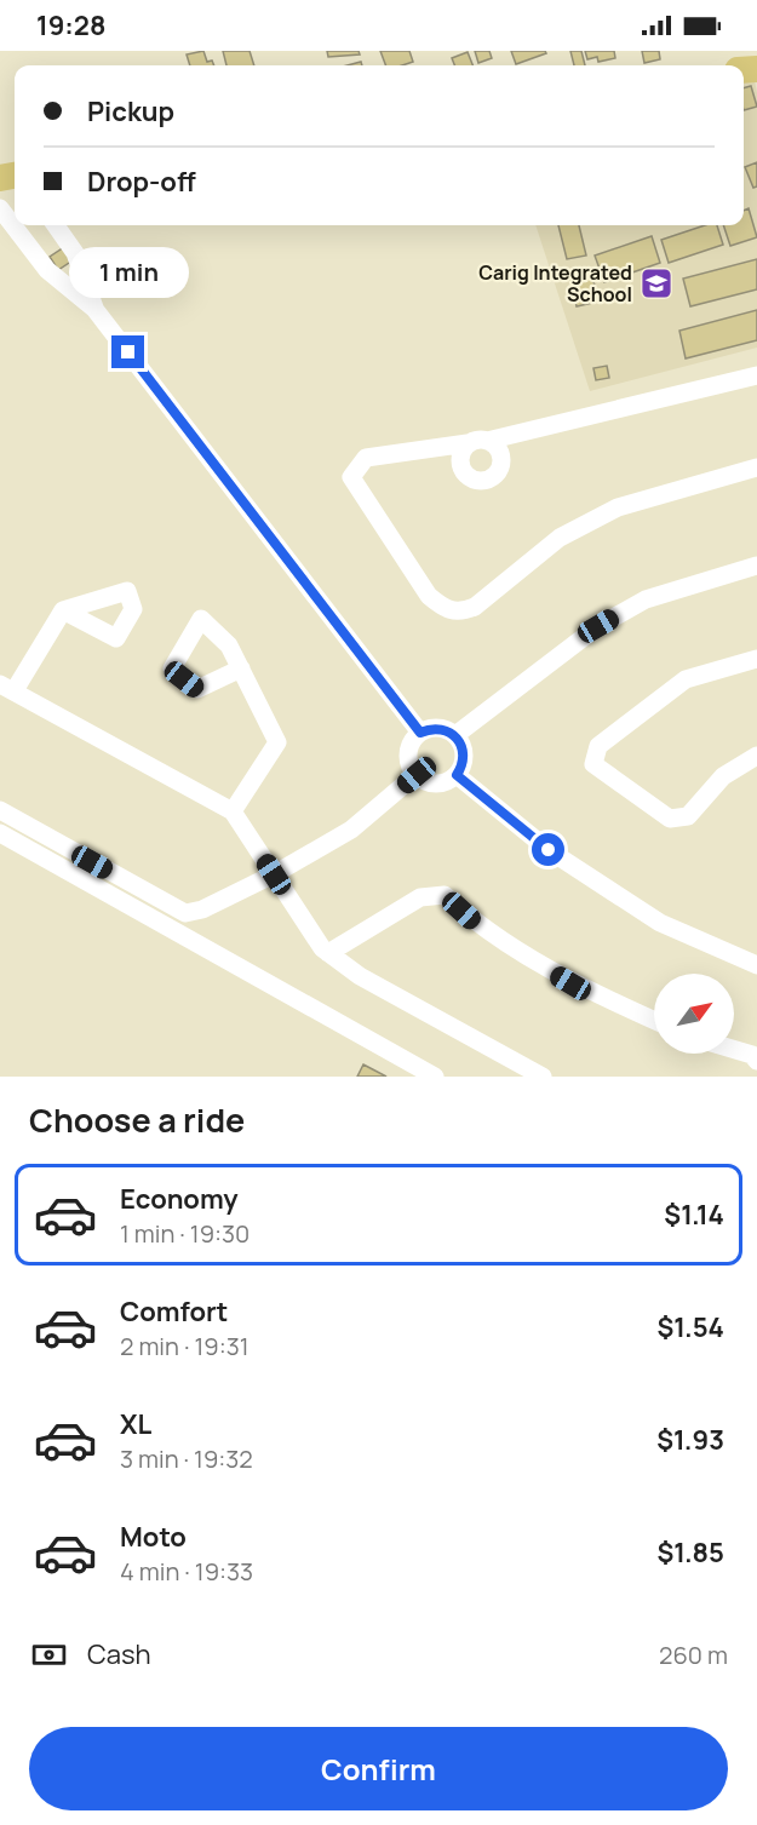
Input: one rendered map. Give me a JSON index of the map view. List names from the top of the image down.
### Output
{
  "places": {
    "school or university": ["Carig Integrated School"]
  },
  "north": "top right",
  "page": {
    "status": "19:28",
    "banner": ["Pickup", "Drop-off"],
    "bubble": "1 min",
    "heading": "Choose a ride",
    "list": [
      {
        "name": "Economy",
        "note": "1 min · 19:30",
        "value": "$1.14"
      },
      {
        "name": "Comfort",
        "note": "2 min · 19:31",
        "value": "$1.54"
      },
      {
        "name": "XL",
        "note": "3 min · 19:32",
        "value": "$1.93"
      },
      {
        "name": "Moto",
        "note": "4 min · 19:33",
        "value": "$1.85"
      }
    ],
    "pay": ["Cash", "260 m"],
    "buttons": "Confirm"
  }
}
